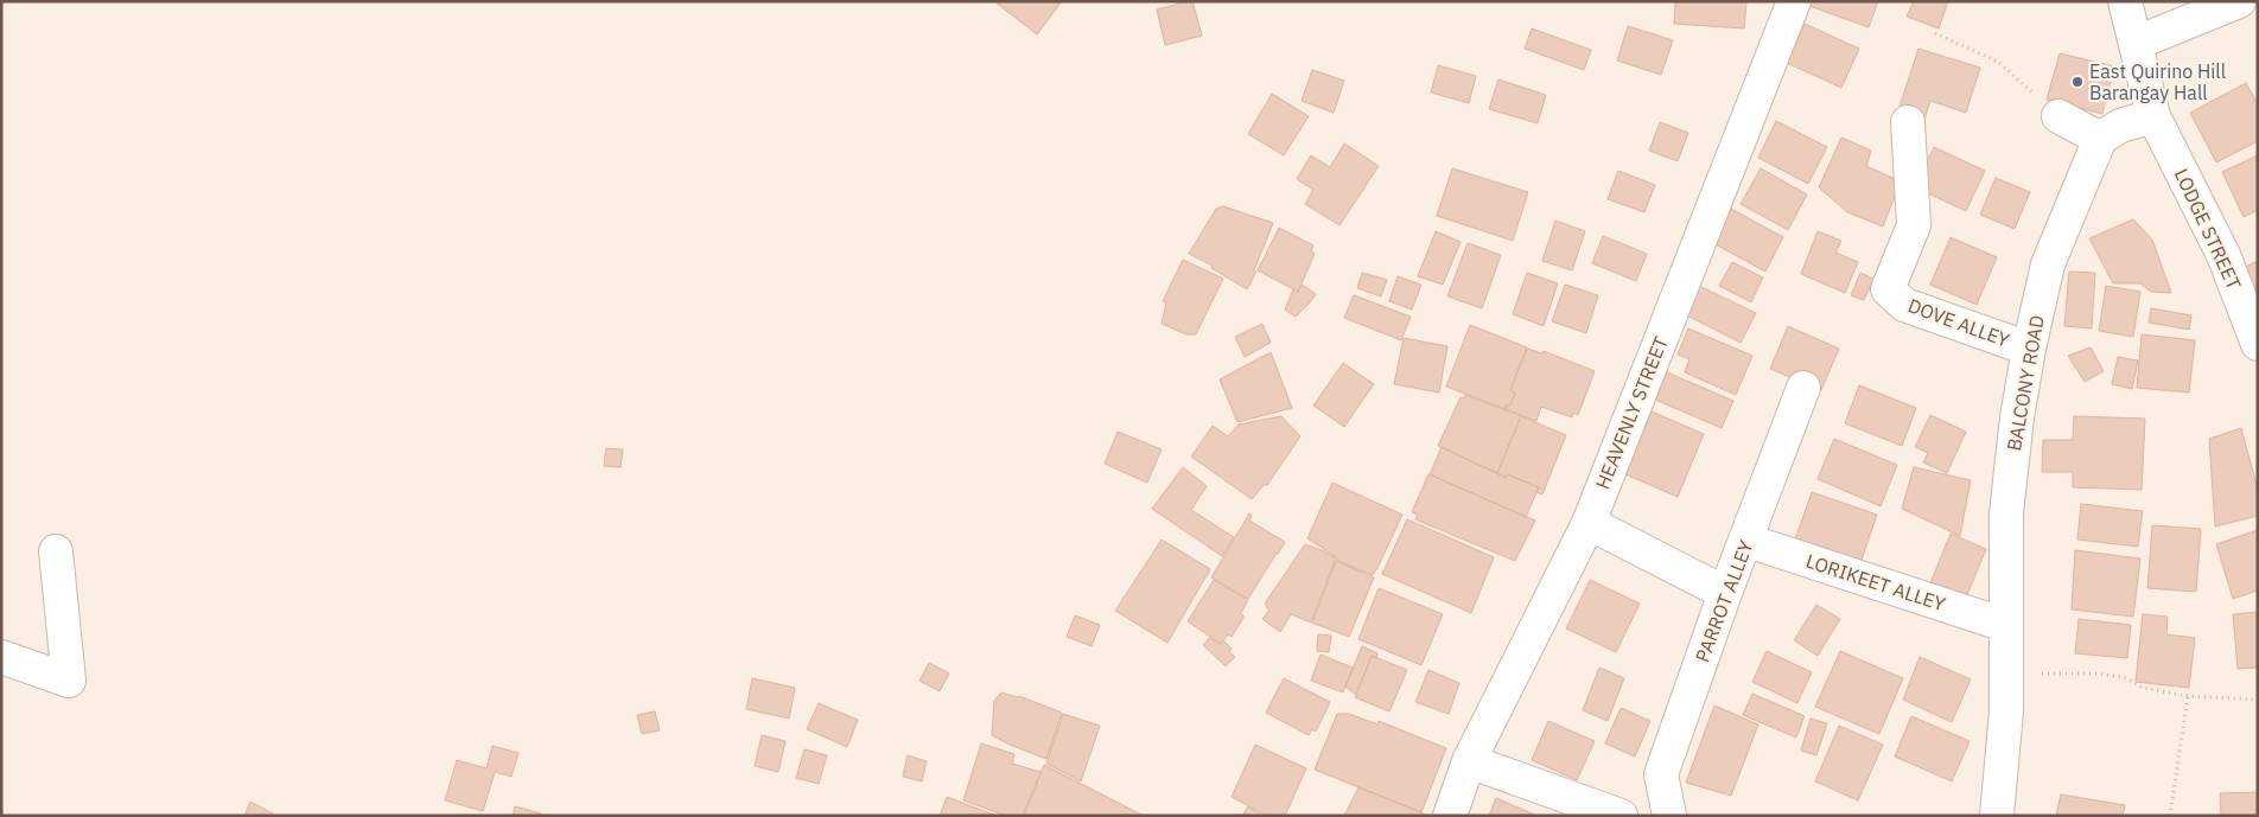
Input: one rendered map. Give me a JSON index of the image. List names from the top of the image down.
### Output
{
  "streets": {
    "street": [
      "LODGE STREET",
      "DOVE ALLEY",
      "BALCONY ROAD",
      "HEAVENLY STREET",
      "LORIKEET ALLEY",
      "PARROT ALLEY"
    ]
  },
  "crossings": [
    ["DOVE ALLEY", "BALCONY ROAD"],
    ["BALCONY ROAD", "LORIKEET ALLEY"],
    ["LORIKEET ALLEY", "PARROT ALLEY"]
  ],
  "places": ["East Quirino Hill Barangay Hall"]
}
